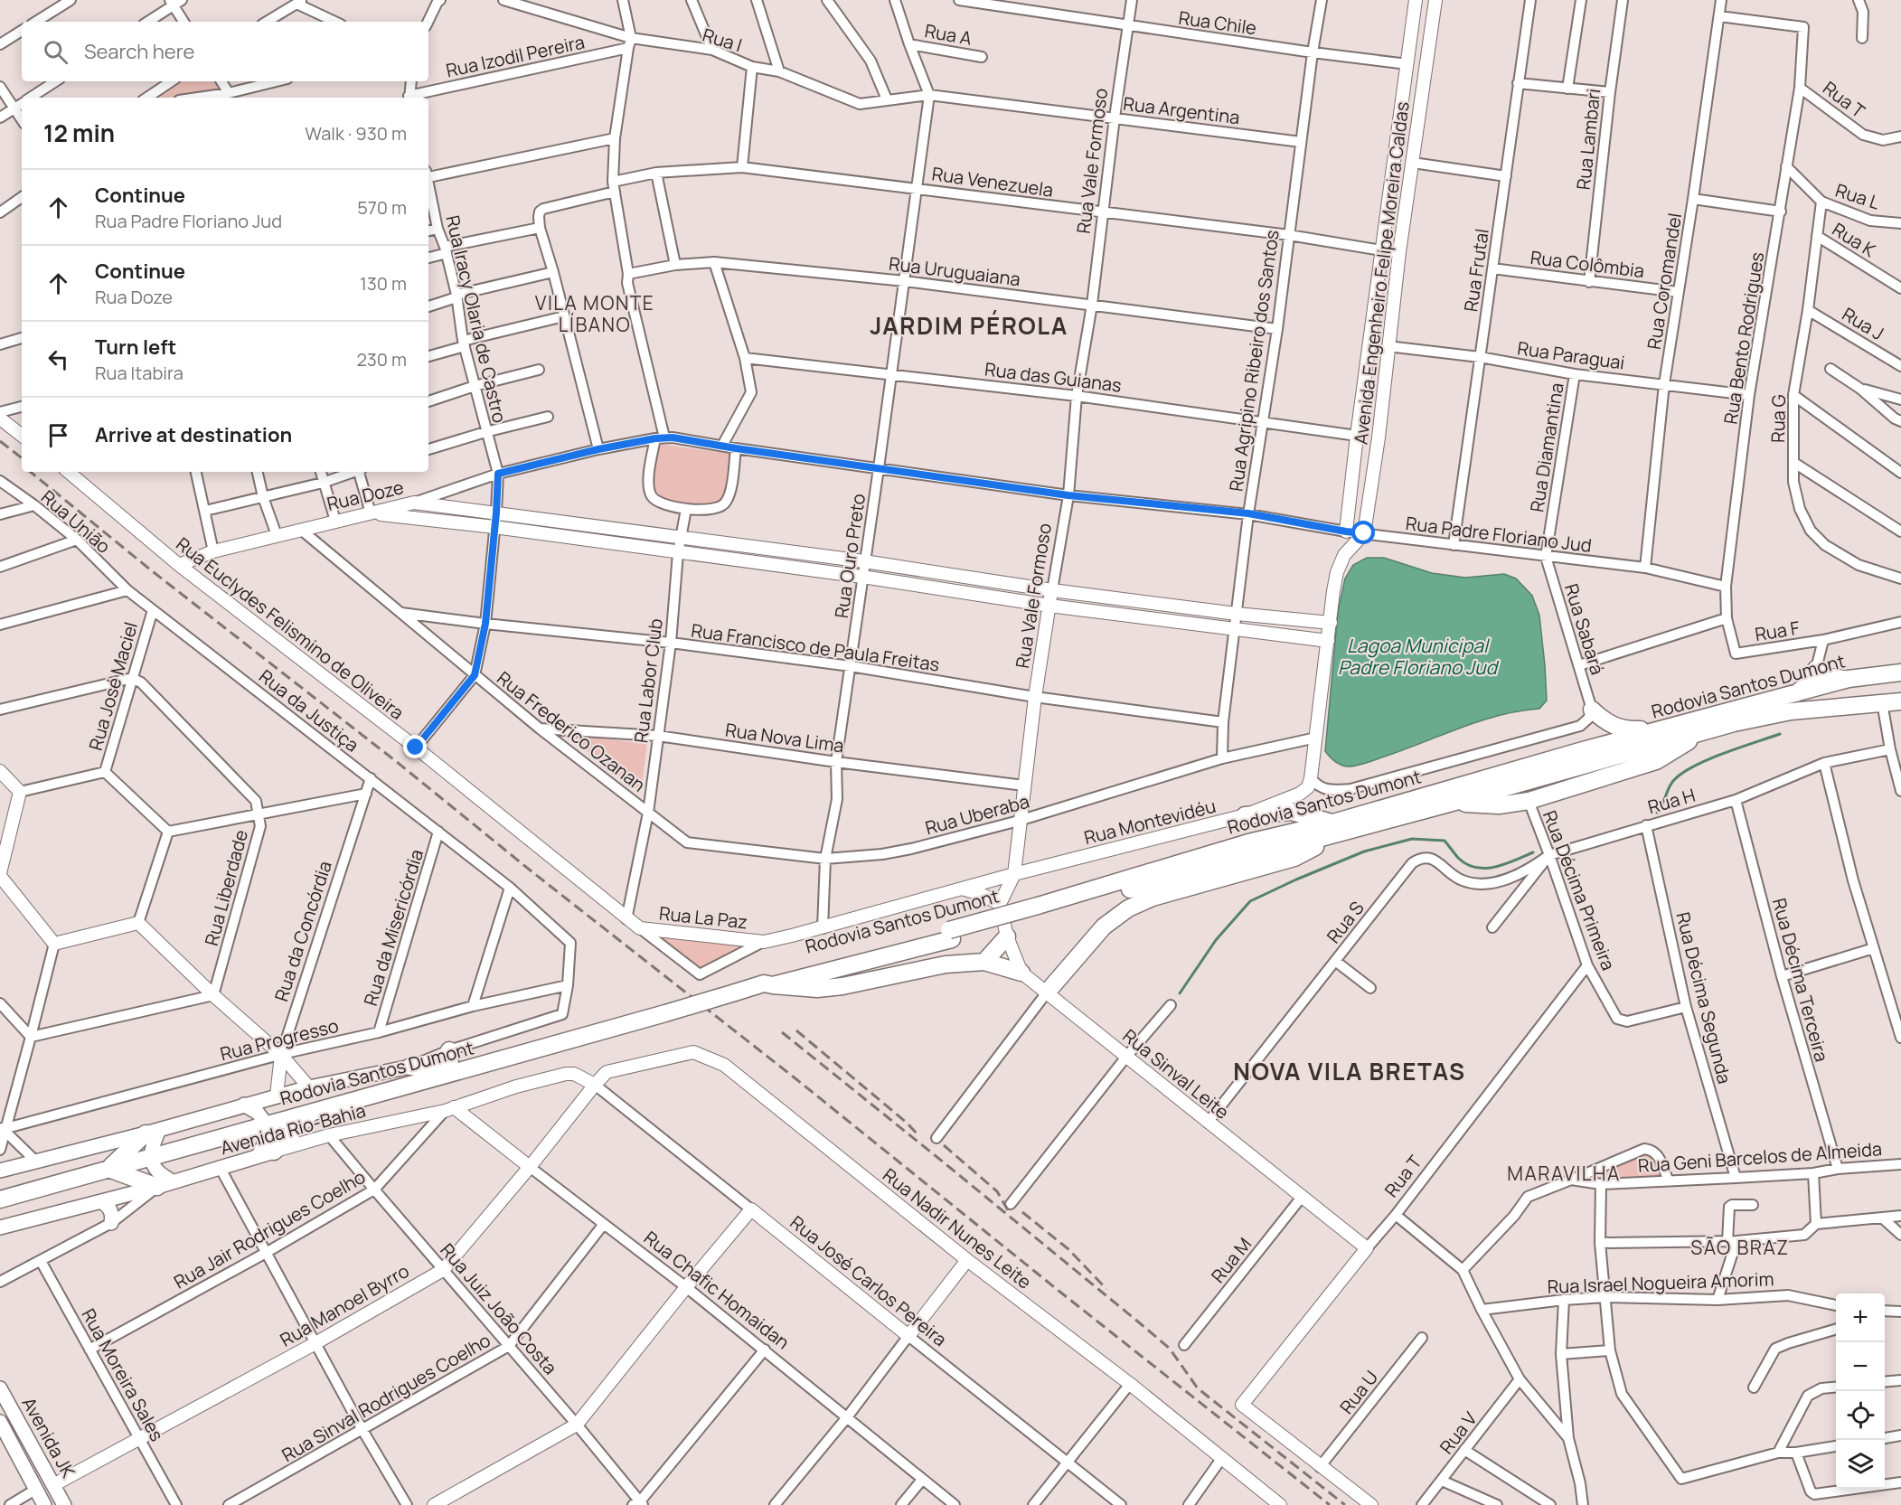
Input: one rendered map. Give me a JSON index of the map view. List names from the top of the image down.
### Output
{
  "streets": {
    "highway": ["Rodovia Santos Dumont"],
    "main road": ["Avenida Rio-Bahia", "Avenida JK"],
    "street": [
      "Rua Chile",
      "Rua A",
      "Rua I",
      "Rua Izodil Pereira",
      "Rua T",
      "Rua Argentina",
      "Rua Lambari",
      "Rua Vale Formoso",
      "Rua Venezuela",
      "Rua L",
      "Rua K",
      "Rua Colômbia",
      "Rua Frutal",
      "Rua Uruguaiana",
      "Avenida Engenheiro Felipe Moreira Caldas",
      "Rua Coromandel",
      "Rua Iracy Olaria de Castro",
      "Rua J",
      "Rua Bento Rodrigues",
      "Rua Paraguai",
      "Rua Agripino Ribeiro dos Santos",
      "Rua das Guianas",
      "Rua G",
      "Rua Diamantina",
      "Rua Doze",
      "Rua União",
      "Rua Padre Floriano Jud",
      "Rua Ouro Preto",
      "Rua Euclydes Felismino de Oliveira",
      "Rua Sabará",
      "Rua F",
      "Rua Francisco de Paula Freitas",
      "Rua Labor Club",
      "Rua José Maciel",
      "Rua da Justiça",
      "Rua Frederico Ozanan",
      "Rua Nova Lima",
      "Rua H",
      "Rua Uberaba",
      "Rua Montevidéu",
      "Rua Liberdade",
      "Rua Décima Primeira",
      "Rua La Paz",
      "Rua S",
      "Rua da Misericórdia",
      "Rua da Concórdia",
      "Rua Décima Terceira",
      "Rua Décima Segunda",
      "Rua Progresso",
      "Rua Sinval Leite",
      "Rua Geni Barcelos de Almeida",
      "Rua Nadir Nunes Leite",
      "Rua Jair Rodrigues Coelho",
      "Rua M",
      "Rua José Carlos Pereira",
      "Rua Israel Nogueira Amorim",
      "Rua Chafic Homaidan",
      "Rua Manoel Byrro",
      "Rua Juiz João Costa",
      "Rua Moreira Sales",
      "Rua U",
      "Rua Sinval Rodrigues Coelho",
      "Rua V"
    ]
  },
  "crossings": [
    ["Rua Chile", "Rua Vale Formoso"],
    ["Rua Chile", "Avenida Engenheiro Felipe Moreira Caldas"],
    ["Rua Chile", "Rua Agripino Ribeiro dos Santos"],
    ["Rua A", "Rua Ouro Preto"],
    ["Rua I", "Rua Izodil Pereira"],
    ["Rua I", "Rua Argentina"],
    ["Rua I", "Rua Ouro Preto"],
    ["Rua T", "Rua Bento Rodrigues"],
    ["Rua T", "Rua Décima Primeira"],
    ["Rua T", "Rua Sinval Leite"],
    ["Rua T", "Rua U"],
    ["Rua Argentina", "Rua Vale Formoso"],
    ["Rua Argentina", "Rua Agripino Ribeiro dos Santos"],
    ["Rua Argentina", "Rua Ouro Preto"],
    ["Rua Lambari", "Rua Colômbia"],
    ["Rua Vale Formoso", "Rua Venezuela"],
    ["Rua Vale Formoso", "Rua Uruguaiana"],
    ["Rua Vale Formoso", "Rua das Guianas"],
    ["Rua Vale Formoso", "Rua Padre Floriano Jud"],
    ["Rua Vale Formoso", "Rua Francisco de Paula Freitas"],
    ["Rua Vale Formoso", "Rua Nova Lima"],
    ["Rua Vale Formoso", "Rua Uberaba"],
    ["Rua Vale Formoso", "Rua Montevidéu"],
    ["Rua Venezuela", "Avenida Engenheiro Felipe Moreira Caldas"],
    ["Rua Venezuela", "Rua Agripino Ribeiro dos Santos"],
    ["Rua Venezuela", "Rua Ouro Preto"],
    ["Rua L", "Rua Bento Rodrigues"],
    ["Rua L", "Rua G"],
    ["Rua K", "Rua G"],
    ["Rua Colômbia", "Rua Frutal"],
    ["Rua Colômbia", "Rua Coromandel"],
    ["Rua Frutal", "Rua Paraguai"],
    ["Rua Frutal", "Rua Padre Floriano Jud"],
    ["Rua Uruguaiana", "Rua Agripino Ribeiro dos Santos"],
    ["Rua Uruguaiana", "Rua Ouro Preto"],
    ["Avenida Engenheiro Felipe Moreira Caldas", "Rua Paraguai"],
    ["Avenida Engenheiro Felipe Moreira Caldas", "Rua das Guianas"],
    ["Avenida Engenheiro Felipe Moreira Caldas", "Rua Padre Floriano Jud"],
    ["Rua Coromandel", "Rua Bento Rodrigues"],
    ["Rua Coromandel", "Rua Paraguai"],
    ["Rua Coromandel", "Rua Padre Floriano Jud"],
    ["Rua Iracy Olaria de Castro", "Rua Doze"],
    ["Rua Iracy Olaria de Castro", "Rua Francisco de Paula Freitas"],
    ["Rua Iracy Olaria de Castro", "Rua Frederico Ozanan"],
    ["Rua J", "Rua G"],
    ["Rua Bento Rodrigues", "Rua Paraguai"],
    ["Rua Bento Rodrigues", "Rua Padre Floriano Jud"],
    ["Rua Bento Rodrigues", "Rua F"],
    ["Rua Paraguai", "Rua Diamantina"],
    ["Rua Agripino Ribeiro dos Santos", "Rua das Guianas"],
    ["Rua Agripino Ribeiro dos Santos", "Rua Padre Floriano Jud"],
    ["Rua Agripino Ribeiro dos Santos", "Rua Francisco de Paula Freitas"],
    ["Rua Agripino Ribeiro dos Santos", "Rua Uberaba"],
    ["Rua das Guianas", "Rua Ouro Preto"],
    ["Rua Diamantina", "Rua Padre Floriano Jud"],
    ["Rua Diamantina", "Rua Sabará"],
    ["Rua Doze", "Rua Padre Floriano Jud"],
    ["Rua Doze", "Rua Euclydes Felismino de Oliveira"],
    ["Rua Doze", "Rua Labor Club"],
    ["Rua Doze", "Rua Frederico Ozanan"],
    ["Rua União", "Rua da Justiça"],
    ["Rua Padre Floriano Jud", "Rua Ouro Preto"],
    ["Rua Padre Floriano Jud", "Rua Sabará"],
    ["Rua Padre Floriano Jud", "Rua Labor Club"],
    ["Rua Ouro Preto", "Rua Francisco de Paula Freitas"],
    ["Rua Ouro Preto", "Rua Nova Lima"],
    ["Rua Ouro Preto", "Rua Uberaba"],
    ["Rua Ouro Preto", "Rua Montevidéu"],
    ["Rua Euclydes Felismino de Oliveira", "Rua Labor Club"],
    ["Rua Euclydes Felismino de Oliveira", "Rua Montevidéu"],
    ["Rua Euclydes Felismino de Oliveira", "Rua La Paz"],
    ["Rua Francisco de Paula Freitas", "Rua Labor Club"],
    ["Rua Francisco de Paula Freitas", "Rua Frederico Ozanan"],
    ["Rua Labor Club", "Rua Frederico Ozanan"],
    ["Rua Labor Club", "Rua Nova Lima"],
    ["Rua Labor Club", "Rua Uberaba"],
    ["Rua José Maciel", "Rua da Justiça"],
    ["Rua José Maciel", "Rua Liberdade"],
    ["Rua da Justiça", "Rua da Misericórdia"],
    ["Rua da Justiça", "Rua da Concórdia"],
    ["Rua da Justiça", "Rua Progresso"],
    ["Rua da Justiça", "Avenida Rio-Bahia"],
    ["Rua Frederico Ozanan", "Rua Nova Lima"],
    ["Rua Frederico Ozanan", "Rua Uberaba"],
    ["Rua H", "Rua Décima Primeira"],
    ["Rua H", "Rua S"],
    ["Rua H", "Rua Décima Terceira"],
    ["Rua H", "Rua Décima Segunda"],
    ["Rua Montevidéu", "Rua La Paz"],
    ["Rua Décima Primeira", "Rua S"],
    ["Rua Décima Primeira", "Rua Décima Segunda"],
    ["Rua S", "Rua Sinval Leite"],
    ["Rua da Misericórdia", "Rua Progresso"],
    ["Rua da Concórdia", "Rua Progresso"],
    ["Rua da Concórdia", "Avenida Rio-Bahia"],
    ["Rua Décima Terceira", "Rua Geni Barcelos de Almeida"],
    ["Rua Décima Segunda", "Rua Geni Barcelos de Almeida"],
    ["Rua Progresso", "Avenida Rio-Bahia"],
    ["Rua Sinval Leite", "Rua M"],
    ["Avenida Rio-Bahia", "Rua Nadir Nunes Leite"],
    ["Avenida Rio-Bahia", "Rua Jair Rodrigues Coelho"],
    ["Avenida Rio-Bahia", "Rua José Carlos Pereira"],
    ["Avenida Rio-Bahia", "Rua Chafic Homaidan"],
    ["Avenida Rio-Bahia", "Rua Manoel Byrro"],
    ["Avenida Rio-Bahia", "Rua Juiz João Costa"],
    ["Rua Nadir Nunes Leite", "Rua José Carlos Pereira"],
    ["Rua Nadir Nunes Leite", "Rua Manoel Byrro"],
    ["Rua Jair Rodrigues Coelho", "Rua Chafic Homaidan"],
    ["Rua Jair Rodrigues Coelho", "Rua Juiz João Costa"],
    ["Rua Jair Rodrigues Coelho", "Rua Moreira Sales"],
    ["Rua José Carlos Pereira", "Rua Manoel Byrro"],
    ["Rua Chafic Homaidan", "Rua Manoel Byrro"],
    ["Rua Chafic Homaidan", "Rua Sinval Rodrigues Coelho"],
    ["Rua Manoel Byrro", "Rua Juiz João Costa"],
    ["Rua Manoel Byrro", "Rua Moreira Sales"],
    ["Rua Manoel Byrro", "Avenida JK"],
    ["Rua Juiz João Costa", "Rua Sinval Rodrigues Coelho"]
  ],
  "districts": [
    "VILA MONTE LÍBANO",
    "JARDIM PÉROLA",
    "NOVA VILA BRETAS",
    "MARAVILHA",
    "SÃO BRAZ"
  ],
  "water": ["Lagoa Municipal Padre Floriano Jud"],
  "page": {
    "search": "Search here",
    "heading": ["12 min", "Walk · 930 m"],
    "list": [
      ["Continue", "Rua Padre Floriano Jud", "570 m"],
      ["Continue", "Rua Doze", "130 m"],
      ["Turn left", "Rua Itabira", "230 m"],
      "Arrive at destination"
    ],
    "map_buttons": ["+", "−"]
  }
}
